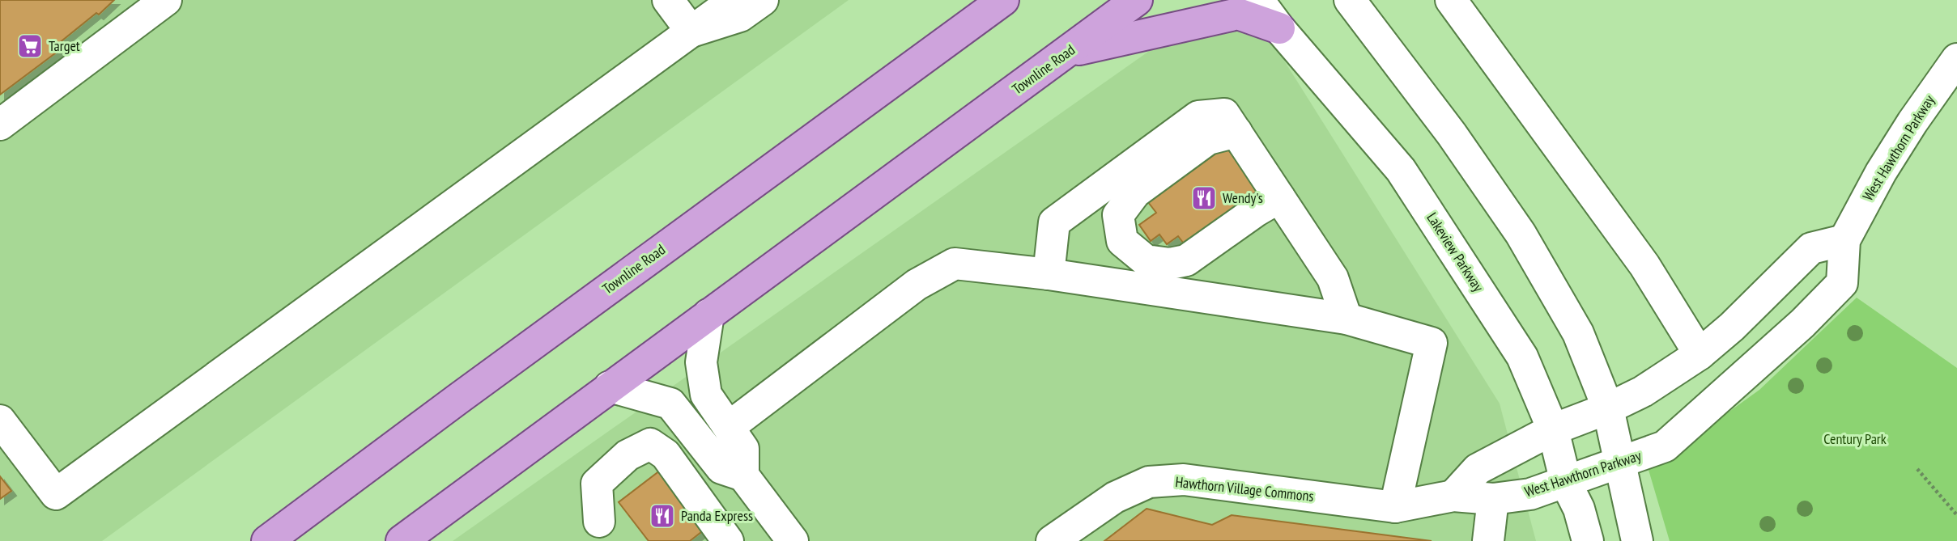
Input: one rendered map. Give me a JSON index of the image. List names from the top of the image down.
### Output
{
  "streets": {
    "main road": ["Townline Road"],
    "street": ["West Hawthorn Parkway", "Lakeview Parkway", "Hawthorn Village Commons"]
  },
  "crossings": [
    ["West Hawthorn Parkway", "Lakeview Parkway"],
    ["West Hawthorn Parkway", "Hawthorn Village Commons"]
  ],
  "parks": ["Century Park"],
  "places": {
    "supermarket": ["Target"],
    "restaurant": ["Wendy's", "Panda Express"]
  }
}
